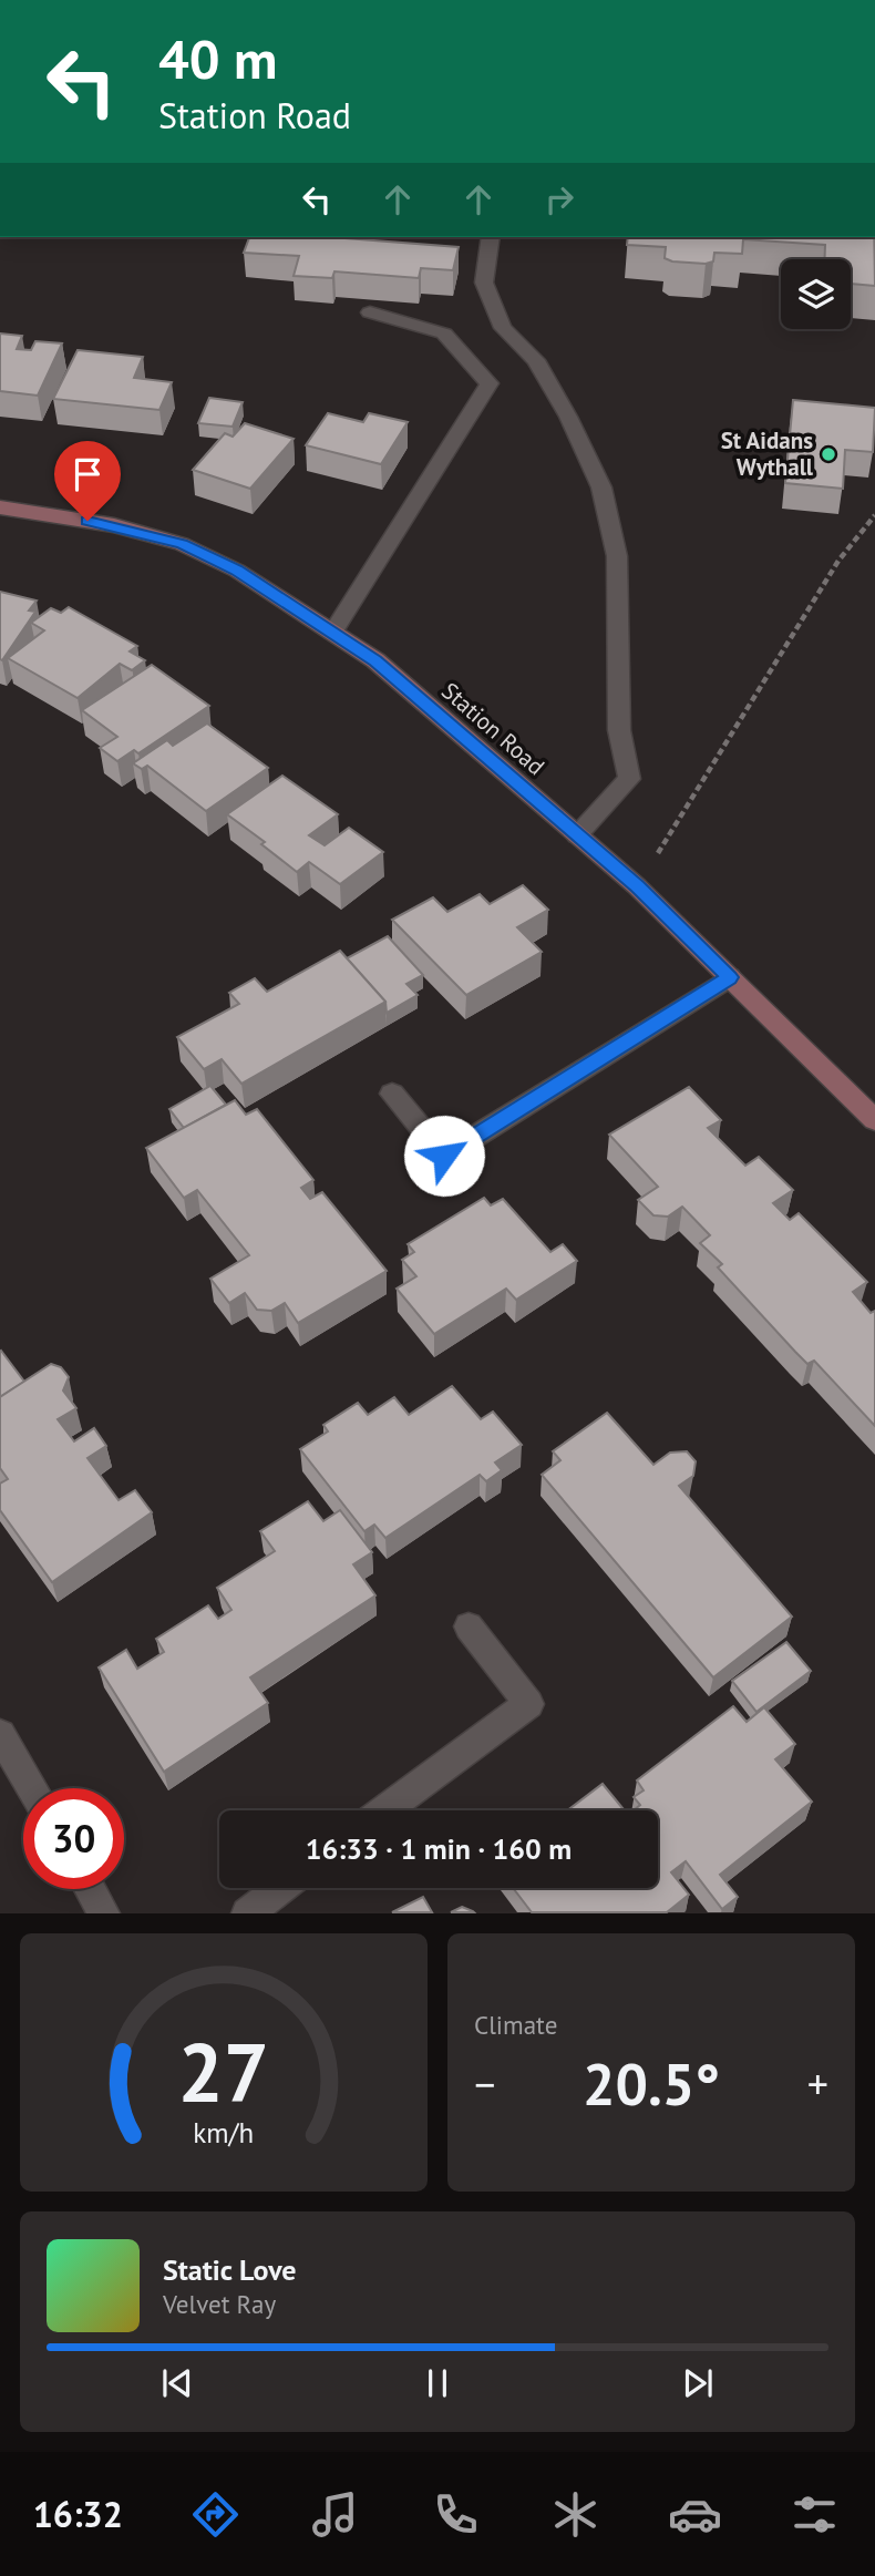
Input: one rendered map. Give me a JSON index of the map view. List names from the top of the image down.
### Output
{
  "streets": {
    "street": ["Station Road"]
  },
  "places": ["St Aidans Wythall"],
  "page": {
    "turn": ["40 m", "Station Road"],
    "limit": "30",
    "trip": "16:33 · 1 min · 160 m",
    "tile": "Climate",
    "heat": ["−", "20.5°", "+"],
    "song": ["Static Love", "Velvet Ray"],
    "tabs": "16:32",
    "gauge": ["27", "km/h"]
  }
}
